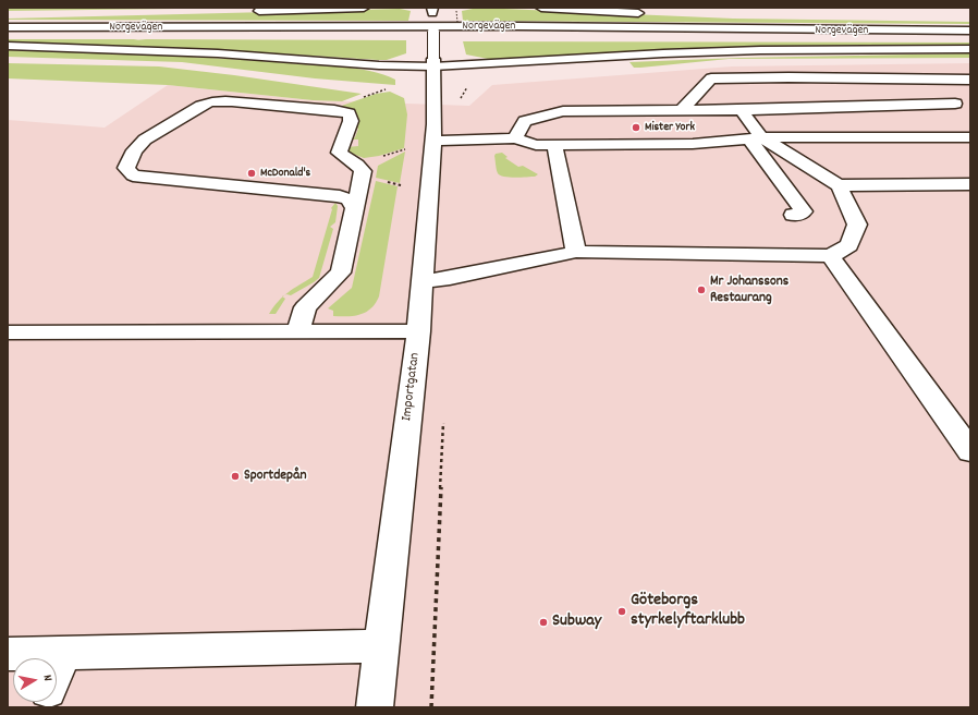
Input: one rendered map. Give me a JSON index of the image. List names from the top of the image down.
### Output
{
  "streets": {
    "main road": ["Norgevägen", "Importgatan"]
  },
  "places": [
    "Mister York",
    "McDonald's",
    "Mr Johanssons Restaurang",
    "Sportdepån",
    "Göteborgs styrkelyftarklubb",
    "Subway"
  ],
  "north": "right"
}
